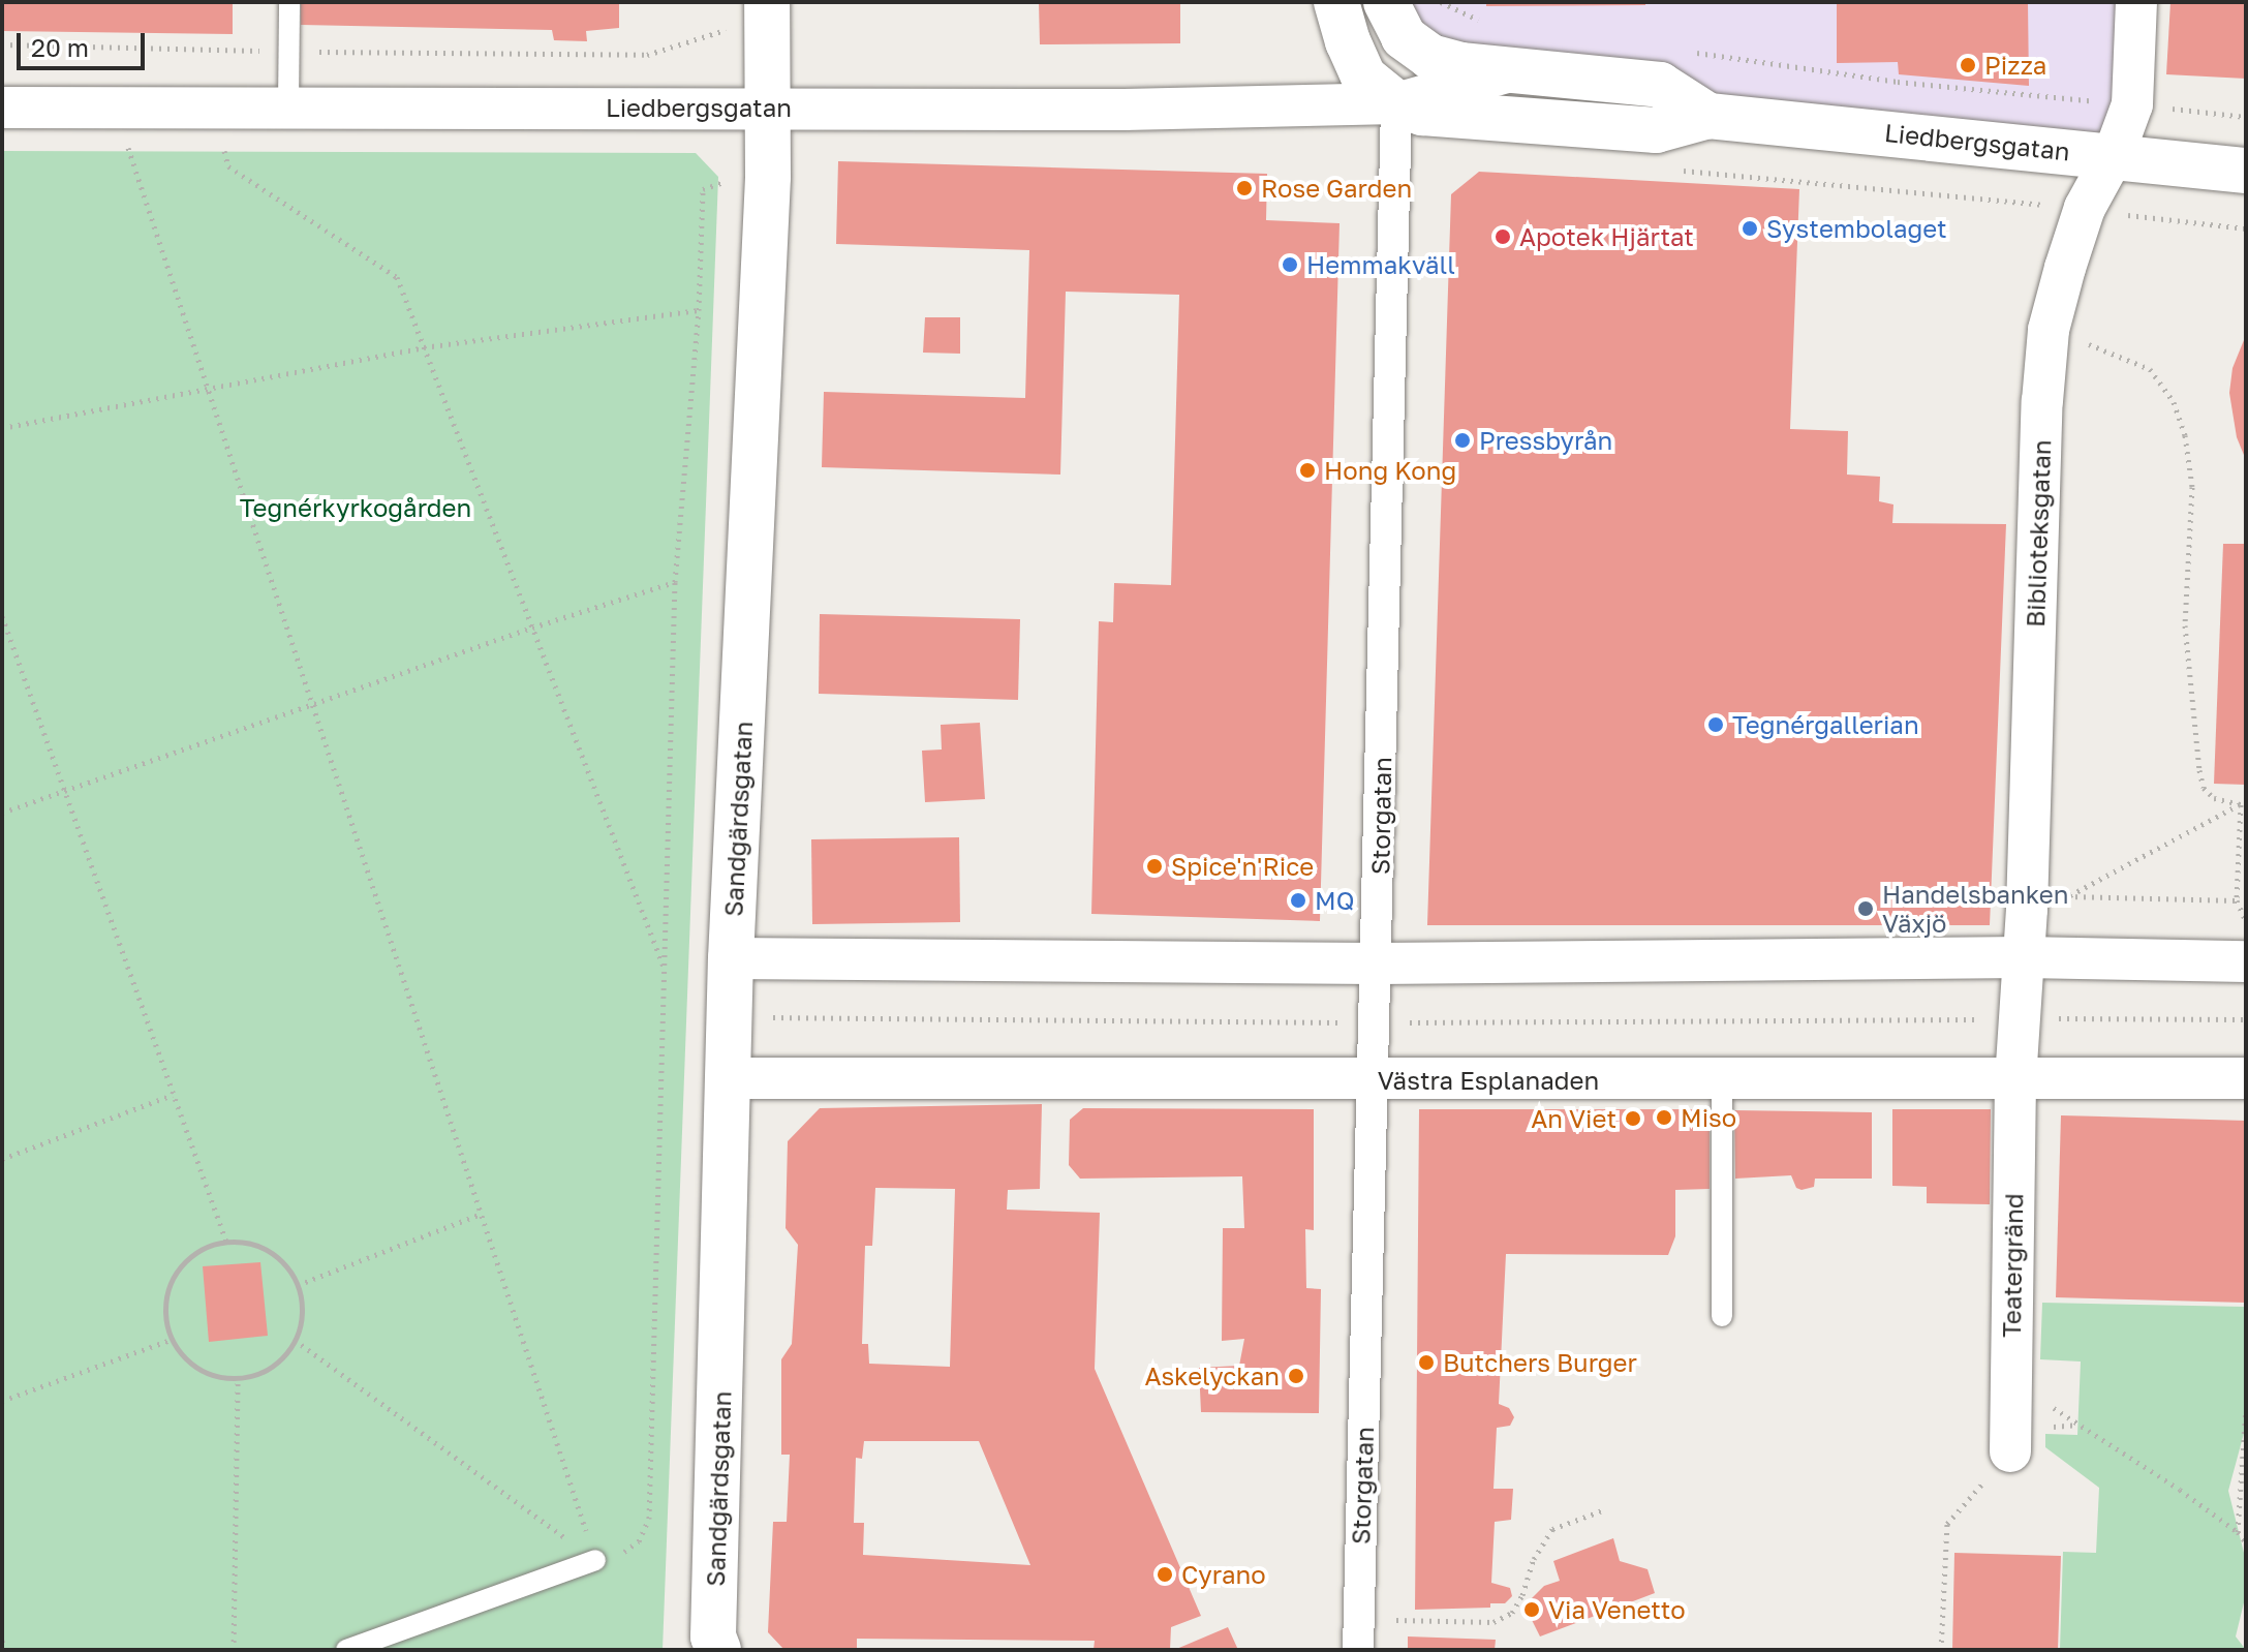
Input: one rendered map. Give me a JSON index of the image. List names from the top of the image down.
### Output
{
  "streets": {
    "street": [
      "Liedbergsgatan",
      "Biblioteksgatan",
      "Storgatan",
      "Sandgärdsgatan",
      "Västra Esplanaden",
      "Teatergränd"
    ]
  },
  "crossings": [
    ["Liedbergsgatan", "Biblioteksgatan"],
    ["Liedbergsgatan", "Storgatan"],
    ["Liedbergsgatan", "Sandgärdsgatan"],
    ["Biblioteksgatan", "Västra Esplanaden"],
    ["Biblioteksgatan", "Teatergränd"],
    ["Storgatan", "Västra Esplanaden"],
    ["Sandgärdsgatan", "Västra Esplanaden"],
    ["Västra Esplanaden", "Teatergränd"]
  ],
  "parks": ["Tegnérkyrkogården"],
  "places": [
    "Pizza",
    "Rose Garden",
    "Systembolaget",
    "Apotek Hjärtat",
    "Hemmakväll",
    "Pressbyrån",
    "Hong Kong",
    "Tegnérgallerian",
    "Spice'n'Rice",
    "MQ",
    "Handelsbanken Växjö",
    "Miso",
    "An Viet",
    "Butchers Burger",
    "Askelyckan",
    "Cyrano",
    "Via Venetto"
  ],
  "scale_bar": "20 m"
}
